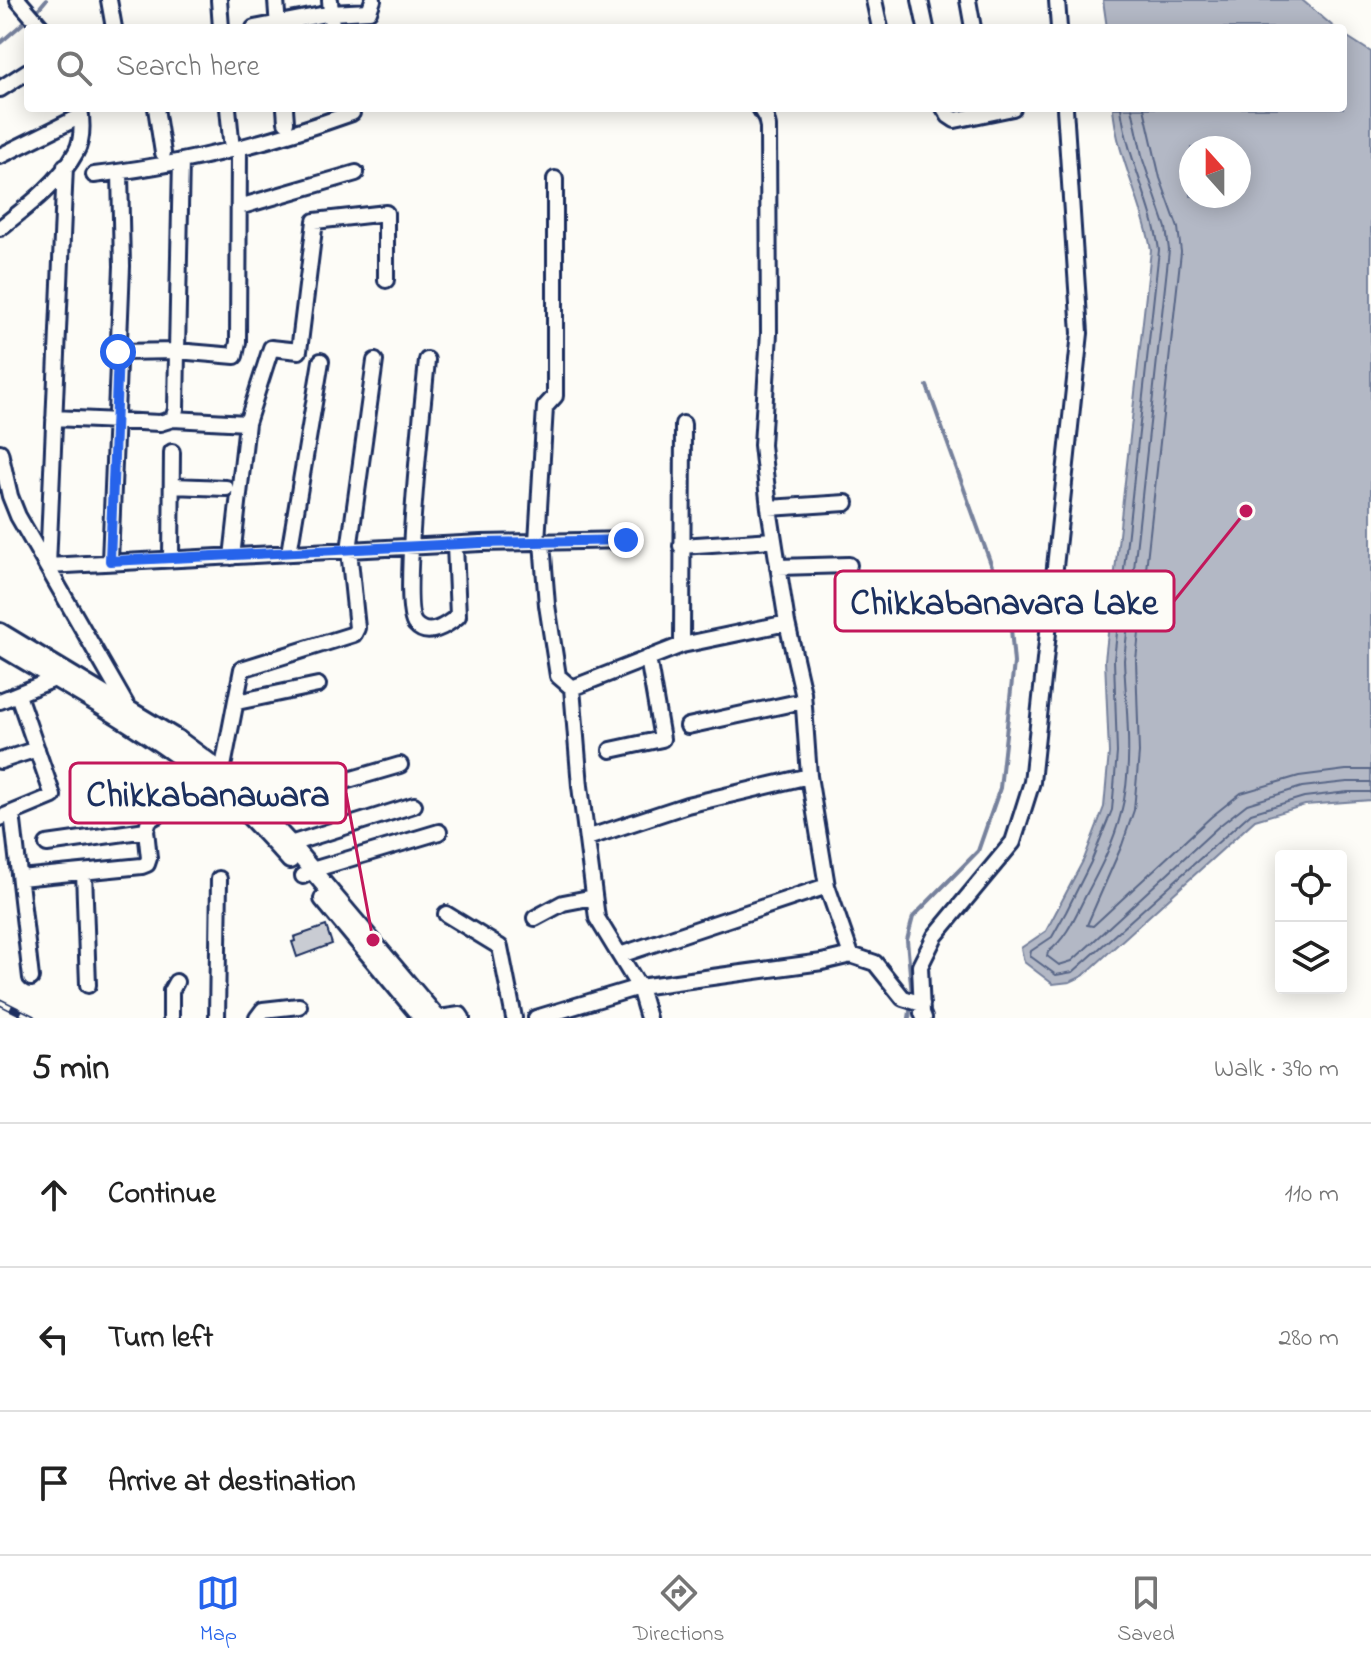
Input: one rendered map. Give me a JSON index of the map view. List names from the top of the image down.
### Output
{
  "places": ["Chikkabanavara Lake", "Chikkabanawara"],
  "north": "top",
  "page": {
    "search": "Search here",
    "heading": ["5 min", "Walk · 390 m"],
    "list": [
      ["Continue", "110 m"],
      ["Turn left", "280 m"],
      "Arrive at destination"
    ],
    "nav": ["Map", "Directions", "Saved"]
  }
}
